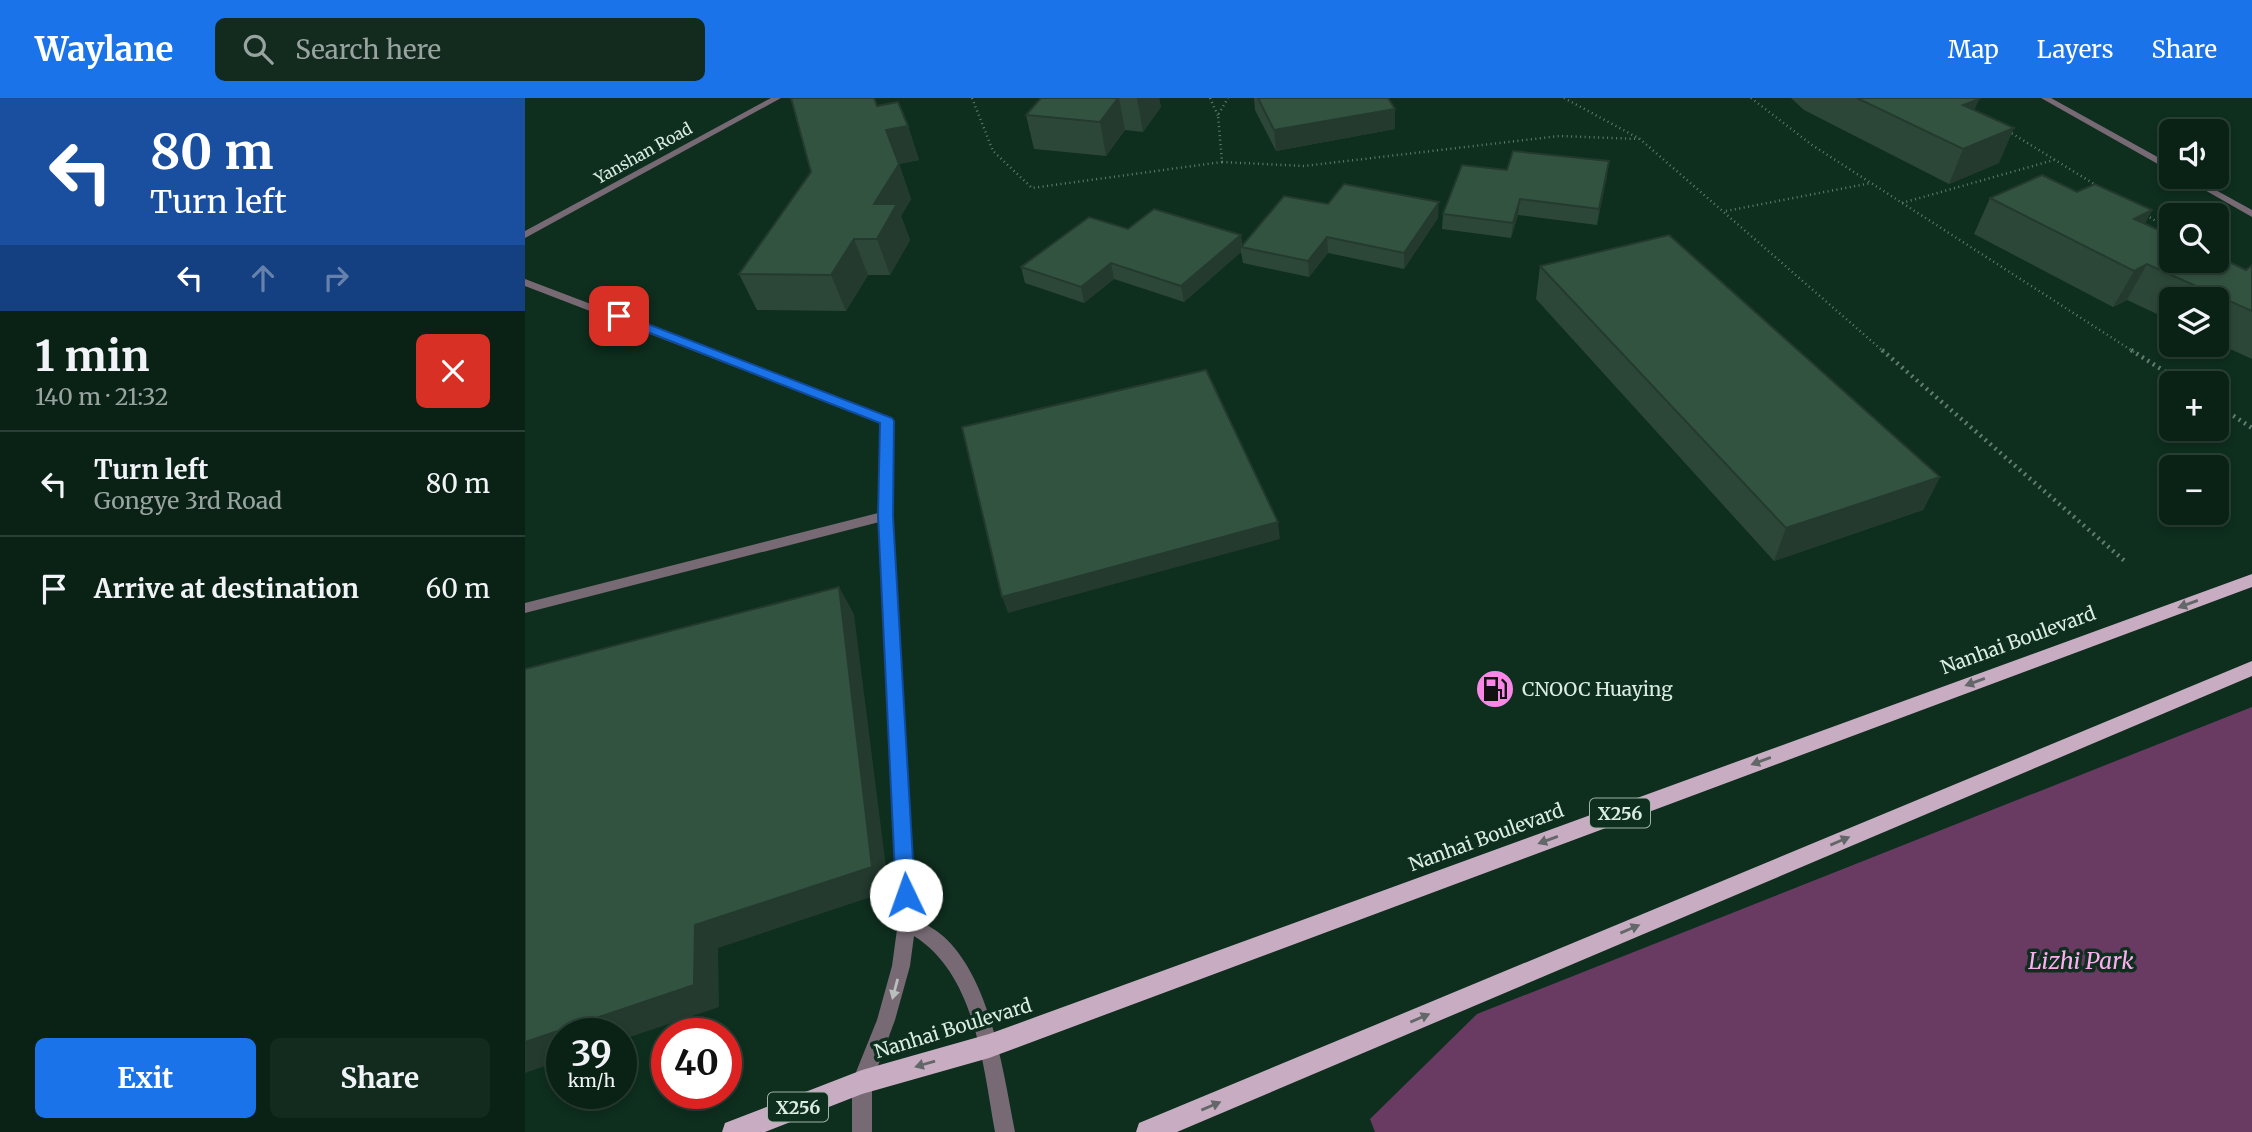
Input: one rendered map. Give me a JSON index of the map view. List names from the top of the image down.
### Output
{
  "streets": {
    "main road": ["Nanhai Boulevard", "X256"],
    "street": ["Yanshan Road"]
  },
  "parks": ["Lizhi Park"],
  "places": {
    "fuel station": ["CNOOC Huaying"]
  },
  "page": {
    "header": "Waylane",
    "search": "Search here",
    "nav": ["Map", "Layers", "Share"],
    "turn": ["80 m", "Turn left"],
    "map_buttons": ["+", "−"],
    "heading": ["1 min", "140 m · 21:32"],
    "list": [
      {
        "name": "Turn left",
        "note": "Gongye 3rd Road",
        "value": "80 m"
      },
      {
        "name": "Arrive at destination",
        "value": "60 m"
      }
    ],
    "speed": "39 km/h",
    "limit": "40",
    "buttons": ["Exit", "Share"]
  }
}
